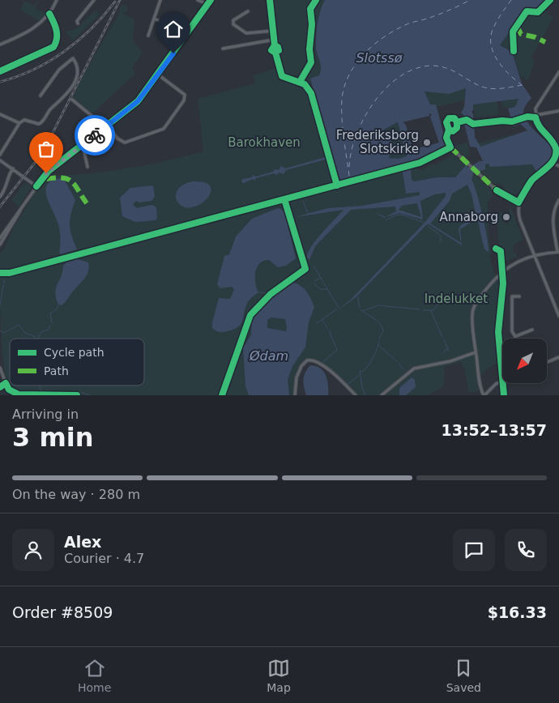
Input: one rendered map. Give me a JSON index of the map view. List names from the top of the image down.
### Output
{
  "water": ["Slotssø", "Ødam"],
  "parks": ["Barokhaven", "Indelukket"],
  "places": ["Frederiksborg Slotskirke", "Annaborg"],
  "legend": ["Cycle path", "Path"],
  "north": "bottom left",
  "page": {
    "heading": ["3 min", "Arriving in", "13:52–13:57"],
    "panel": [
      "Alex",
      "Courier · 4.7",
      "Order #8509",
      "$16.33"
    ],
    "bar": "On the way · 280 m",
    "tabs": ["Home", "Map", "Saved"]
  }
}
